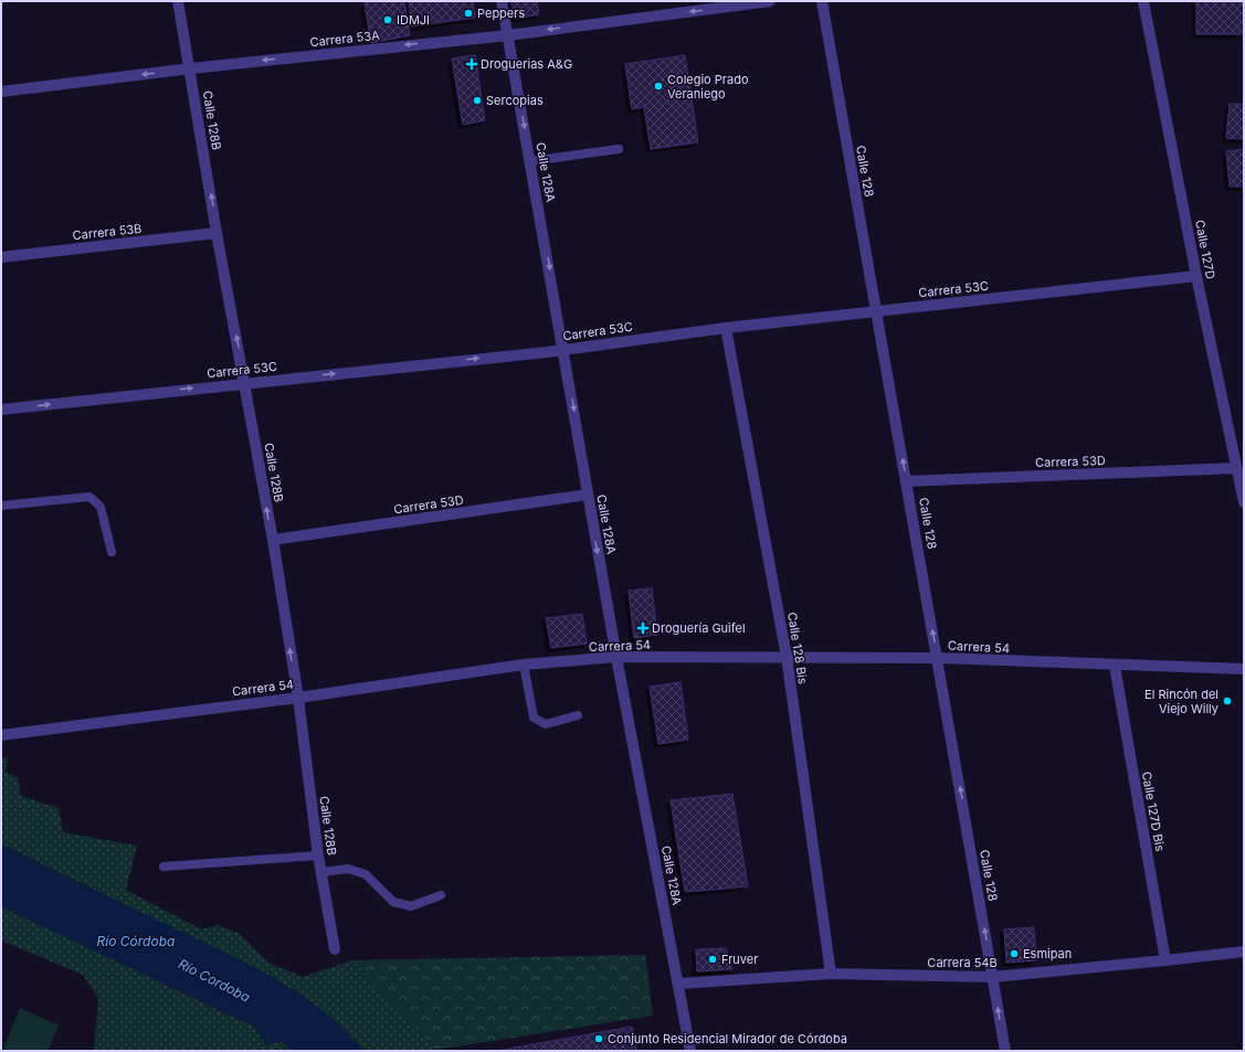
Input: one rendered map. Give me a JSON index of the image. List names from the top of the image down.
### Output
{
  "streets": {
    "street": [
      "Carrera 53A",
      "Calle 128B",
      "Calle 128",
      "Calle 128A",
      "Carrera 53B",
      "Calle 127D",
      "Carrera 53C",
      "Carrera 53D",
      "Carrera 54",
      "Calle 128 Bis",
      "Calle 127D Bis",
      "Carrera 54B"
    ]
  },
  "crossings": [
    ["Carrera 53A", "Calle 128B"],
    ["Carrera 53A", "Calle 128A"],
    ["Calle 128B", "Carrera 53B"],
    ["Calle 128B", "Carrera 53C"],
    ["Calle 128B", "Carrera 53D"],
    ["Calle 128B", "Carrera 54"],
    ["Calle 128", "Carrera 53C"],
    ["Calle 128", "Carrera 53D"],
    ["Calle 128", "Carrera 54"],
    ["Calle 128", "Carrera 54B"],
    ["Calle 128A", "Carrera 53C"],
    ["Calle 128A", "Carrera 53D"],
    ["Calle 128A", "Carrera 54"],
    ["Calle 128A", "Carrera 54B"],
    ["Calle 127D", "Carrera 53C"],
    ["Calle 127D", "Carrera 53D"],
    ["Carrera 53C", "Calle 128 Bis"],
    ["Carrera 54", "Calle 128 Bis"],
    ["Carrera 54", "Calle 127D Bis"],
    ["Calle 128 Bis", "Carrera 54B"],
    ["Calle 127D Bis", "Carrera 54B"]
  ],
  "one_way": [
    "Carrera 53A",
    "Calle 128B",
    "Calle 128",
    "Calle 128A",
    "Carrera 53C"
  ],
  "water": ["Río Córdoba", "Río Cordoba"],
  "places": {
    "other": [
      "Peppers",
      "IDMJI",
      "Colegio Prado Veraniego",
      "Sercopias",
      "El Rincón del Viejo Willy",
      "Esmipan",
      "Fruver",
      "Conjunto Residencial Mirador de Córdoba"
    ],
    "health": ["Droguerias A&G", "Droguería Guifel"]
  }
}
